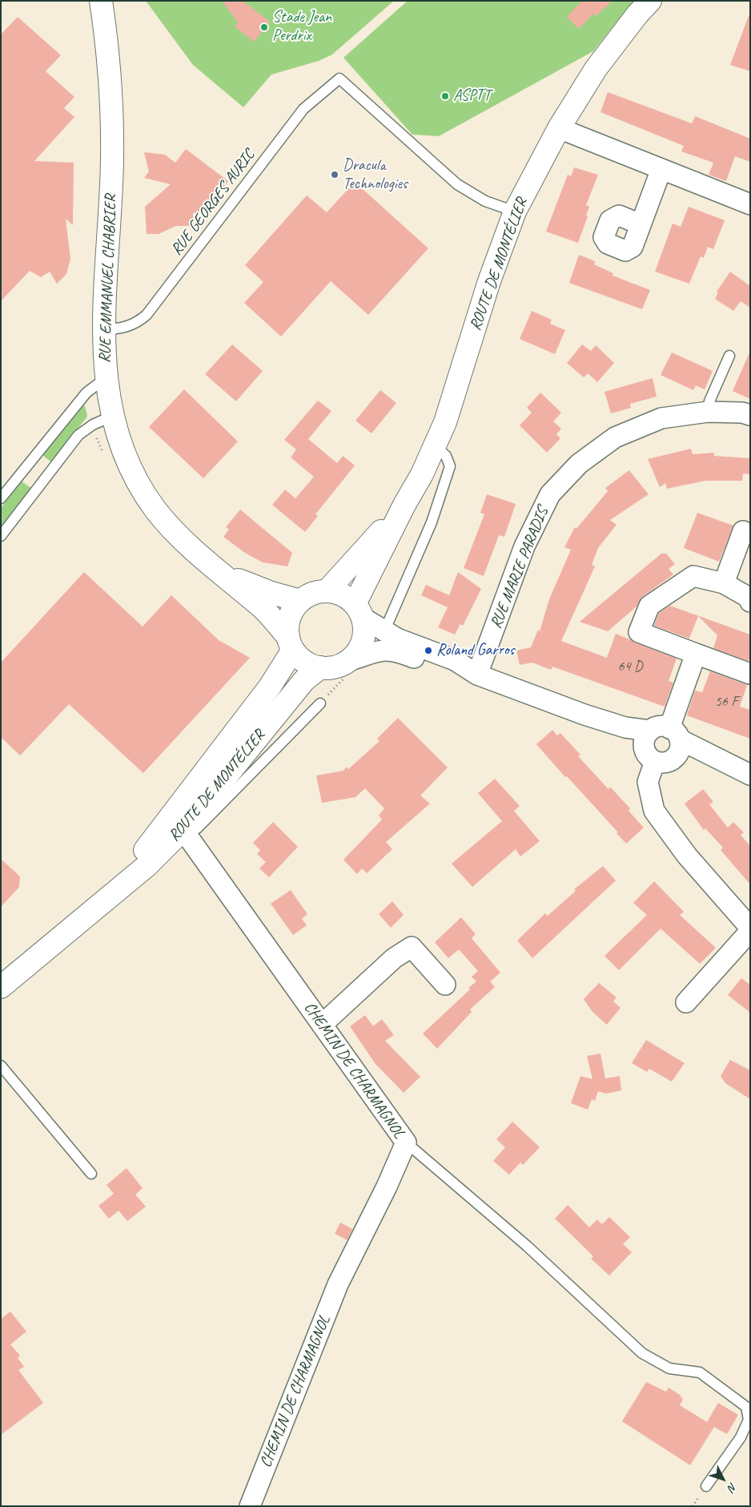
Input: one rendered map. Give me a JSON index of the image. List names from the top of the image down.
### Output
{
  "streets": {
    "main road": ["ROUTE DE MONTÉLIER", "RUE EMMANUEL CHABRIER"],
    "street": ["RUE MARIE PARADIS", "CHEMIN DE CHARMAGNOL"],
    "lane": ["RUE GEORGES AURIC"]
  },
  "crossings": [
    ["RUE GEORGES AURIC", "ROUTE DE MONTÉLIER"],
    ["RUE GEORGES AURIC", "RUE EMMANUEL CHABRIER"],
    ["ROUTE DE MONTÉLIER", "RUE EMMANUEL CHABRIER"],
    ["ROUTE DE MONTÉLIER", "CHEMIN DE CHARMAGNOL"]
  ],
  "places": [
    "Stade Jean Perdrix",
    "ASPTT",
    "Dracula Technologies",
    "Roland Garros"
  ],
  "house_numbers": ["64 D", "56 F"],
  "north": "bottom right"
}
